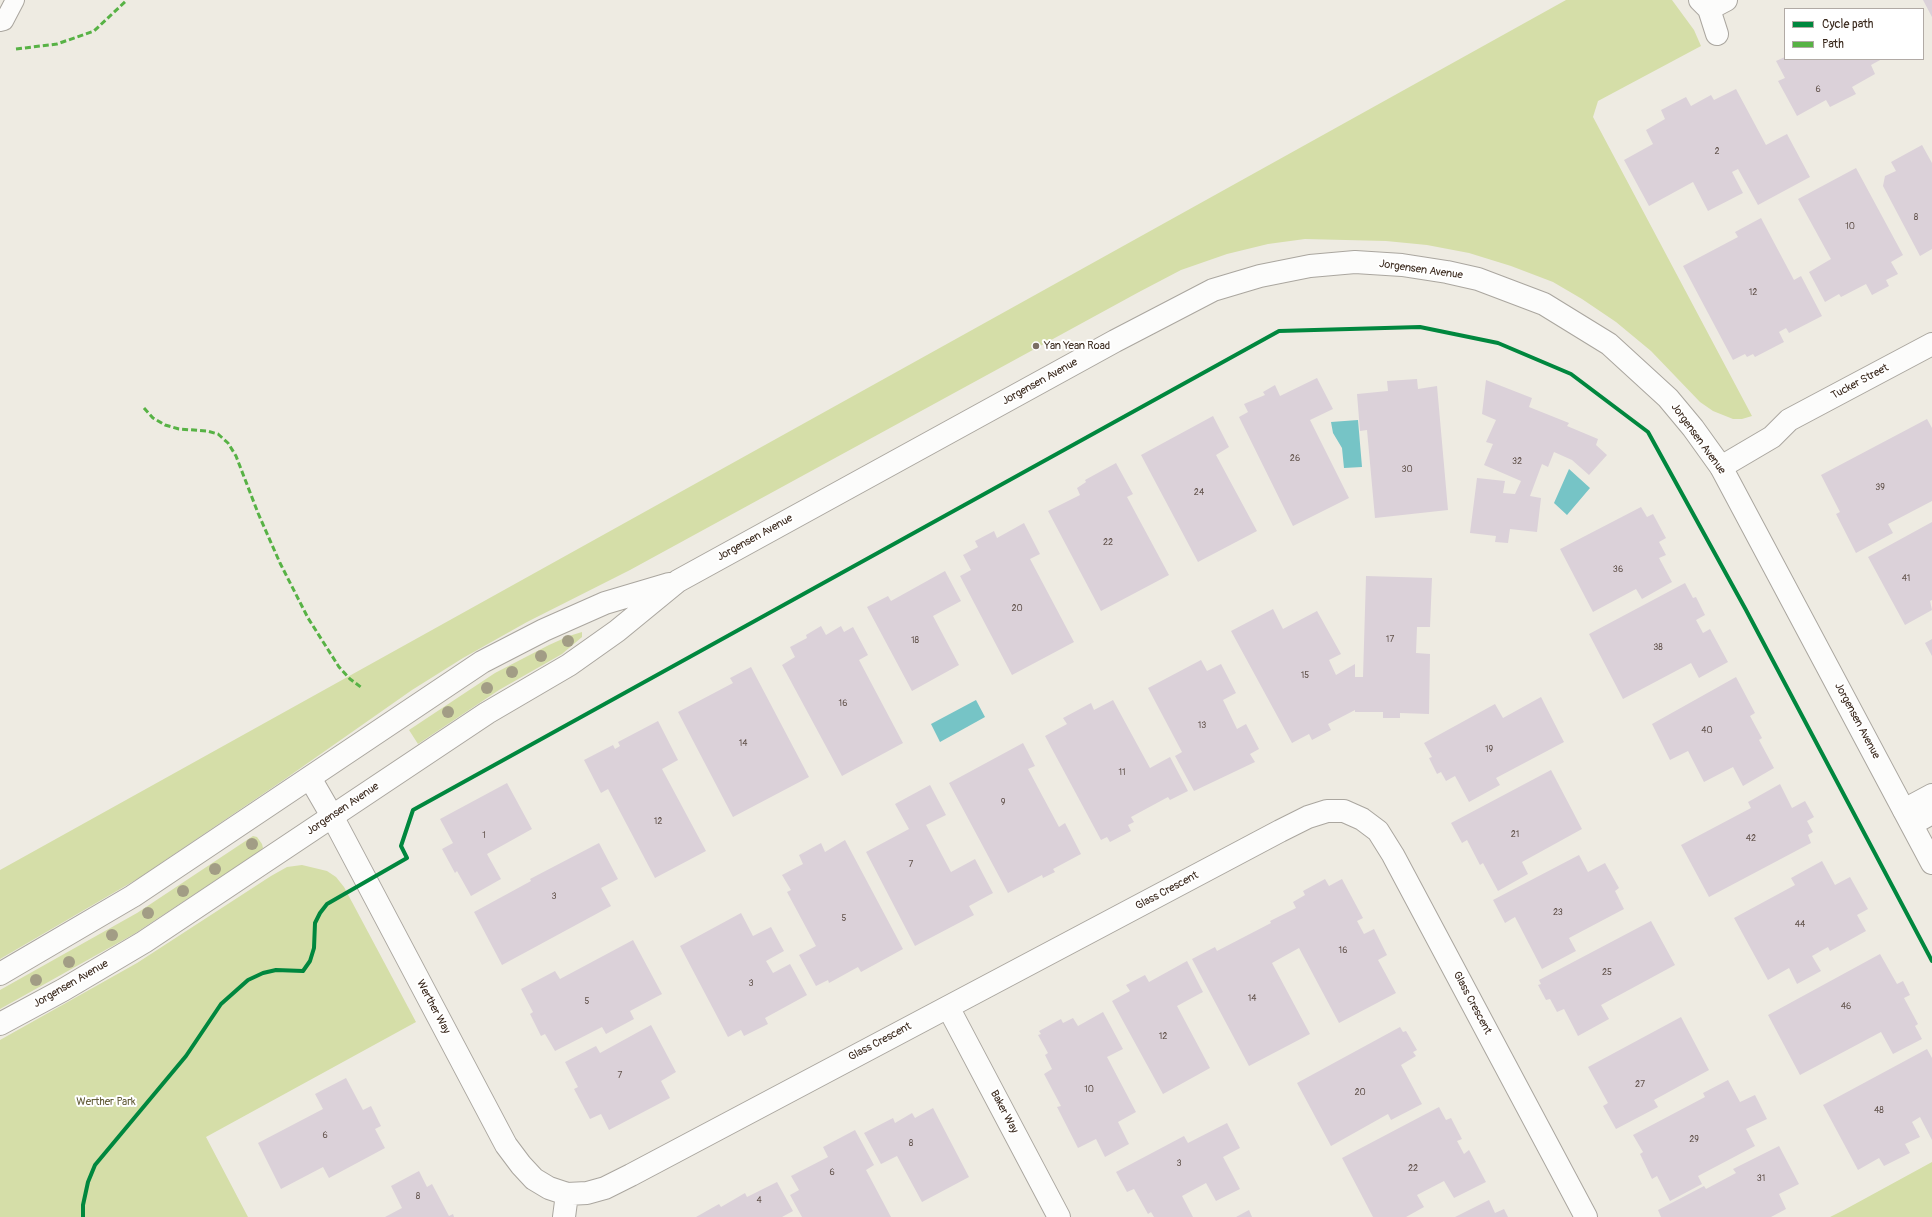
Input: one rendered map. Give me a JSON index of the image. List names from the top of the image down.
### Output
{
  "streets": {
    "street": [
      "Jorgensen Avenue",
      "Tucker Street",
      "Glass Crescent",
      "Werther Way",
      "Baker Way"
    ]
  },
  "crossings": [
    ["Jorgensen Avenue", "Tucker Street"],
    ["Jorgensen Avenue", "Werther Way"],
    ["Glass Crescent", "Werther Way"],
    ["Glass Crescent", "Baker Way"]
  ],
  "parks": ["Werther Park"],
  "places": ["Yan Yean Road"],
  "house_numbers": [
    "6",
    "2",
    "8",
    "10",
    "12",
    "26",
    "32",
    "30",
    "39",
    "24",
    "22",
    "36",
    "41",
    "20",
    "17",
    "18",
    "38",
    "15",
    "16",
    "13",
    "40",
    "14",
    "19",
    "11",
    "9",
    "12",
    "21",
    "1",
    "42",
    "7",
    "3",
    "23",
    "5",
    "44",
    "16",
    "25",
    "3",
    "14",
    "5",
    "46",
    "12",
    "7",
    "27",
    "10",
    "20",
    "48",
    "6",
    "29",
    "8",
    "3",
    "22",
    "6",
    "31",
    "8",
    "4"
  ],
  "legend": ["Cycle path", "Path"]
}
